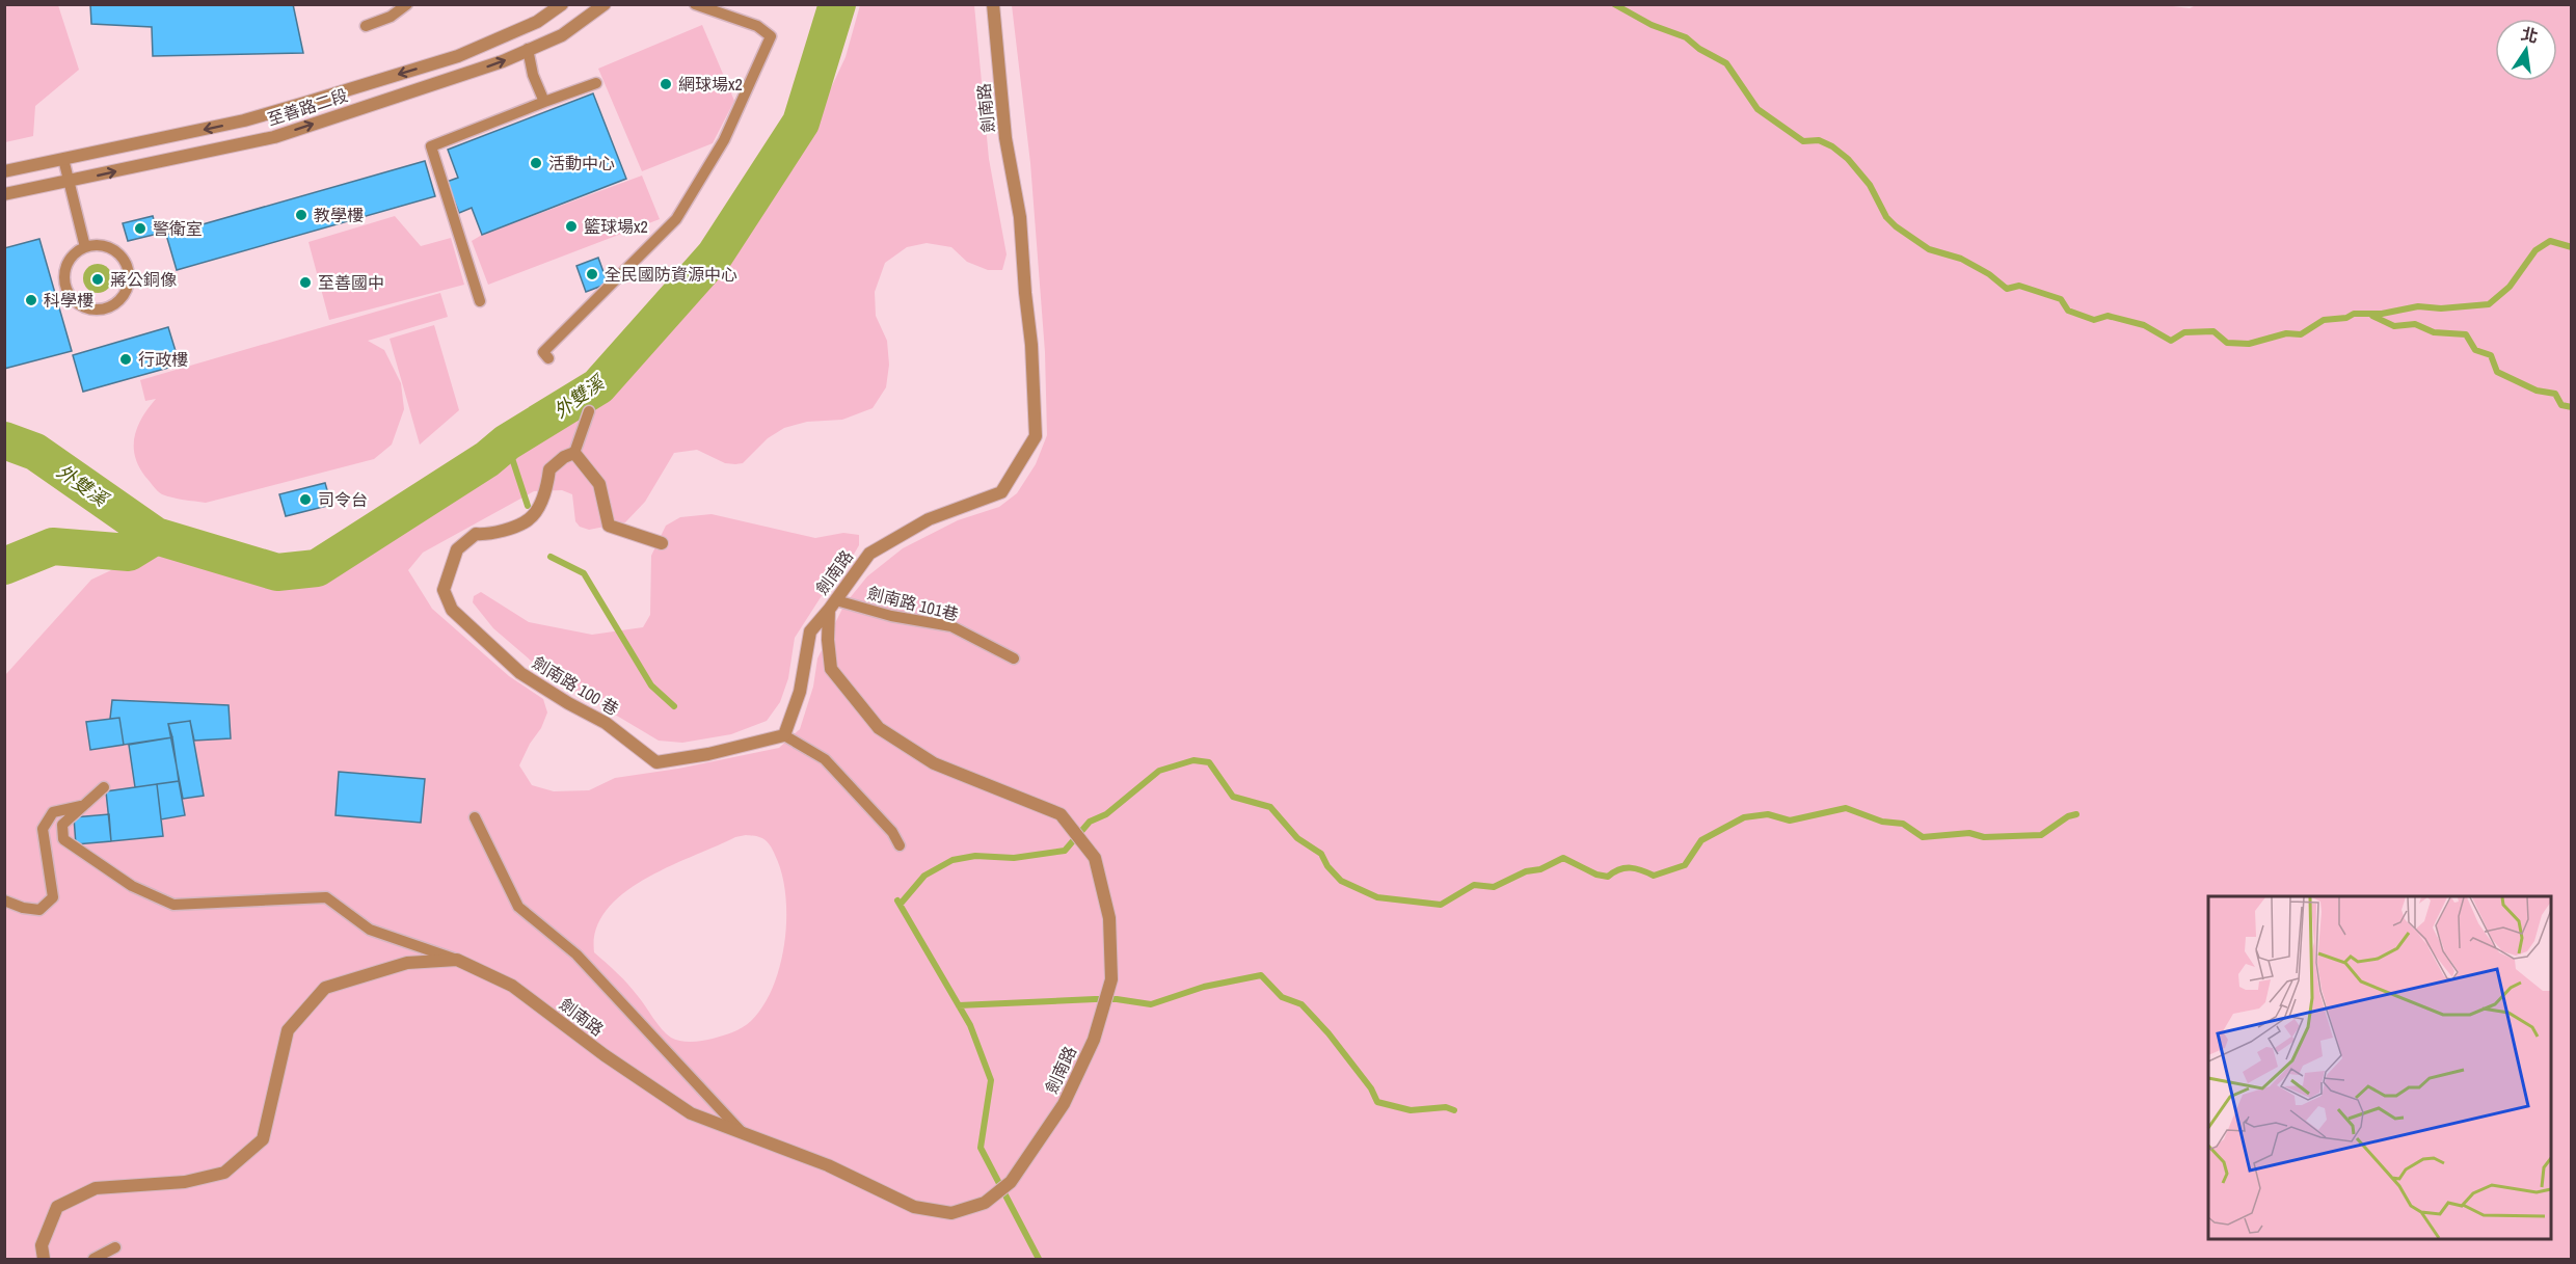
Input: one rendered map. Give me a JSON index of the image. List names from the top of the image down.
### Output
{
  "streets": {
    "street": ["至善路二段", "劍南路", "劍南路 100 巷"],
    "lane": ["劍南路 101巷"]
  },
  "crossings": [
    ["劍南路", "劍南路 101巷"]
  ],
  "water": ["外雙溪"],
  "places": [
    "網球場x2",
    "活動中心",
    "教學樓",
    "籃球場x2",
    "警衛室",
    "全民國防資源中心",
    "蔣公銅像",
    "至善國中",
    "科學樓",
    "行政樓",
    "司令台"
  ],
  "north": "top"
}
